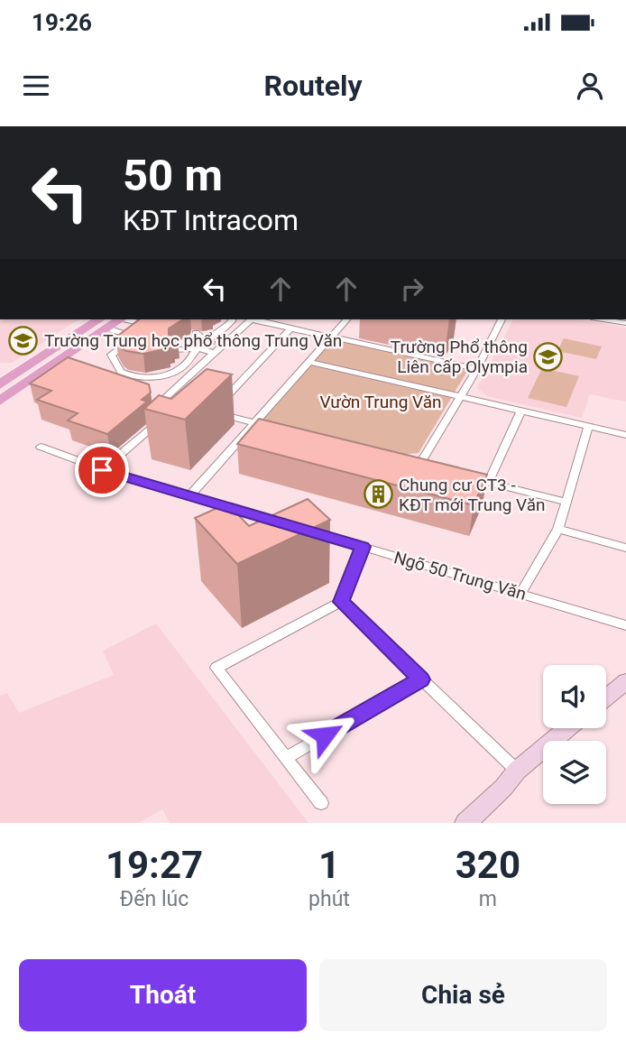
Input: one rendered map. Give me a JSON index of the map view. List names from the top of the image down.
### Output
{
  "streets": {
    "street": ["Ngõ 50 Trung Văn"]
  },
  "parks": ["Vườn Trung Văn"],
  "places": {
    "school or university": ["Trường Trung học phổ thông Trung Văn", "Trường Phổ thông Liên cấp Olympia"],
    "building": ["Chung cư CT3 - KĐT mới Trung Văn"]
  },
  "page": {
    "status": "19:26",
    "header": "Routely",
    "turn": ["50 m", "KĐT Intracom"],
    "eta": [
      "19:27",
      "Đến lúc",
      "1",
      "phút",
      "320",
      "m"
    ],
    "buttons": ["Thoát", "Chia sẻ"]
  }
}
